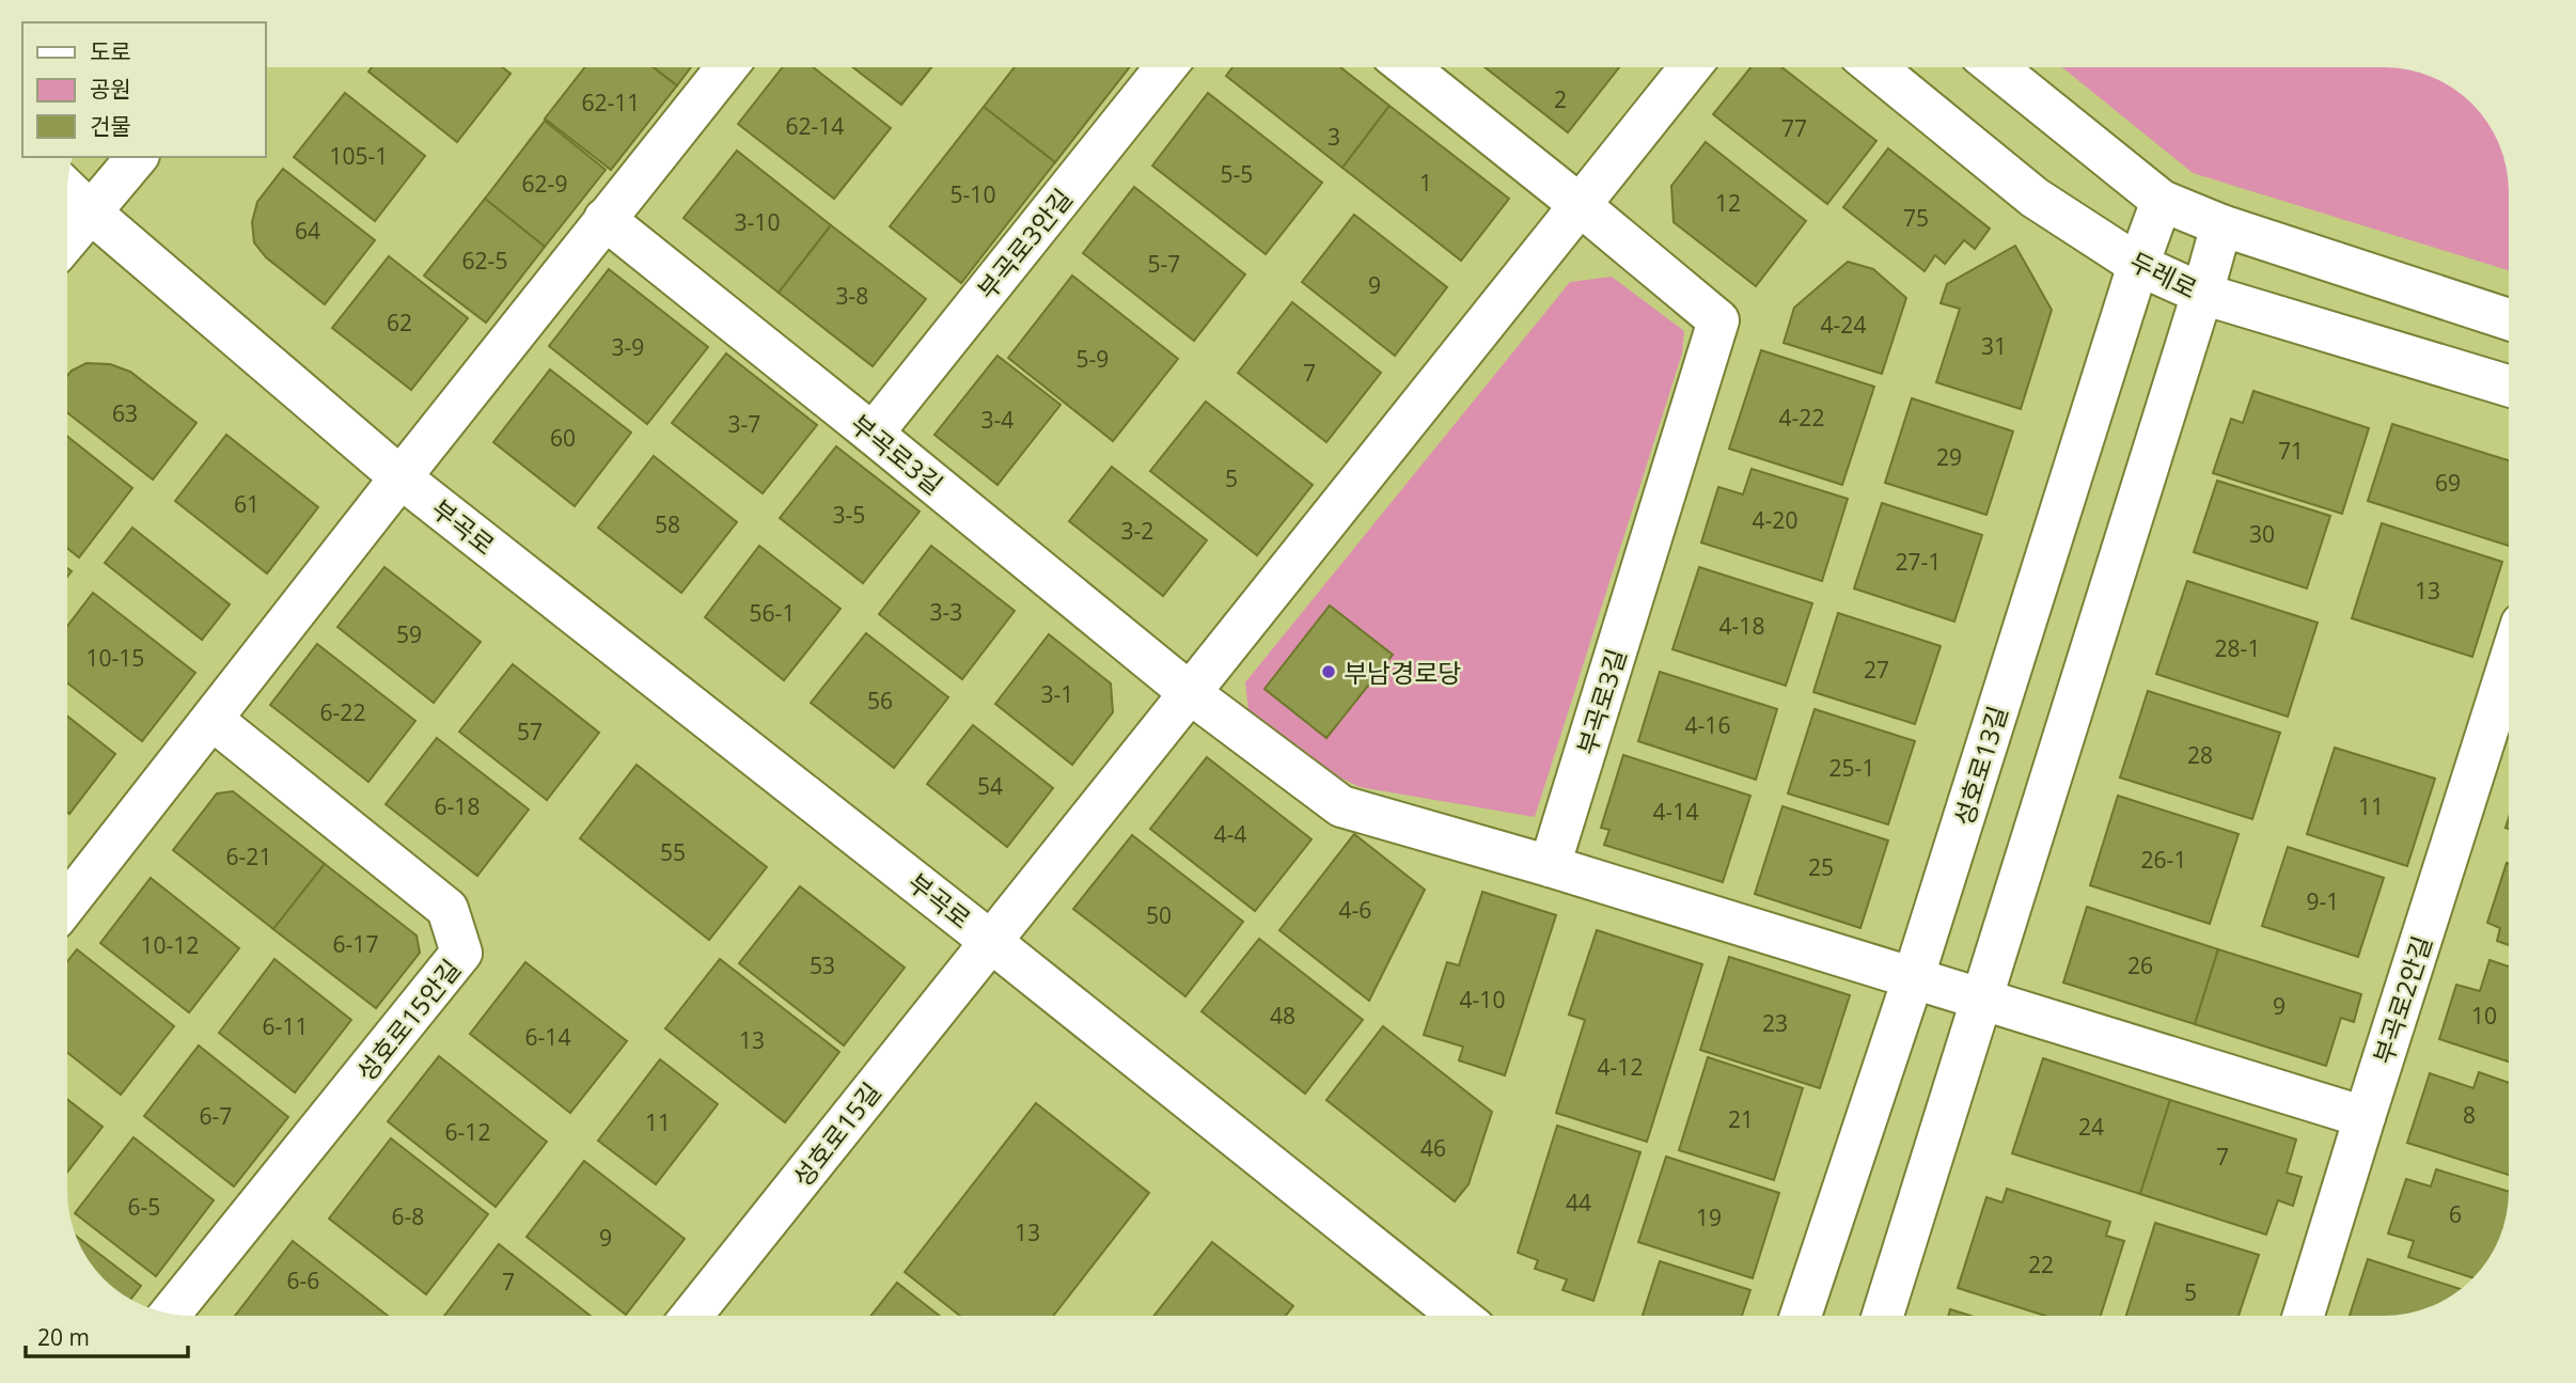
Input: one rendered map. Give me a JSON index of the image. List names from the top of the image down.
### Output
{
  "streets": {
    "street": [
      "부곡로3안길",
      "두레로",
      "부곡로3길",
      "부곡로",
      "성호로13길",
      "부곡로2안길",
      "성호로15안길",
      "성호로15길"
    ]
  },
  "crossings": [
    ["부곡로3안길", "부곡로3길"],
    ["두레로", "성호로13길"],
    ["부곡로", "성호로15길"]
  ],
  "places": ["부남경로당"],
  "house_numbers": [
    "2",
    "62-11",
    "62-14",
    "77",
    "3",
    "105-1",
    "5-5",
    "1",
    "62-9",
    "5-10",
    "12",
    "75",
    "3-10",
    "64",
    "62-5",
    "5-7",
    "9",
    "3-8",
    "62",
    "4-24",
    "31",
    "3-9",
    "5-9",
    "7",
    "63",
    "4-22",
    "3-4",
    "3-7",
    "60",
    "71",
    "29",
    "5",
    "69",
    "61",
    "3-5",
    "4-20",
    "58",
    "3-2",
    "30",
    "27-1",
    "13",
    "3-3",
    "56-1",
    "4-18",
    "59",
    "28-1",
    "10-15",
    "27",
    "3-1",
    "56",
    "6-22",
    "4-16",
    "57",
    "28",
    "25-1",
    "54",
    "6-18",
    "11",
    "4-14",
    "4-4",
    "55",
    "6-21",
    "26-1",
    "25",
    "9-1",
    "4-6",
    "50",
    "6-17",
    "10-12",
    "53",
    "26",
    "4-10",
    "9",
    "48",
    "10",
    "23",
    "6-11",
    "6-14",
    "13",
    "4-12",
    "8",
    "6-7",
    "21",
    "11",
    "24",
    "6-12",
    "46",
    "7",
    "44",
    "6-5",
    "6",
    "6-8",
    "19",
    "13",
    "9",
    "22",
    "6-6",
    "7",
    "5"
  ],
  "legend": ["도로", "공원", "건물"],
  "scale_bar": "20 m"
}
